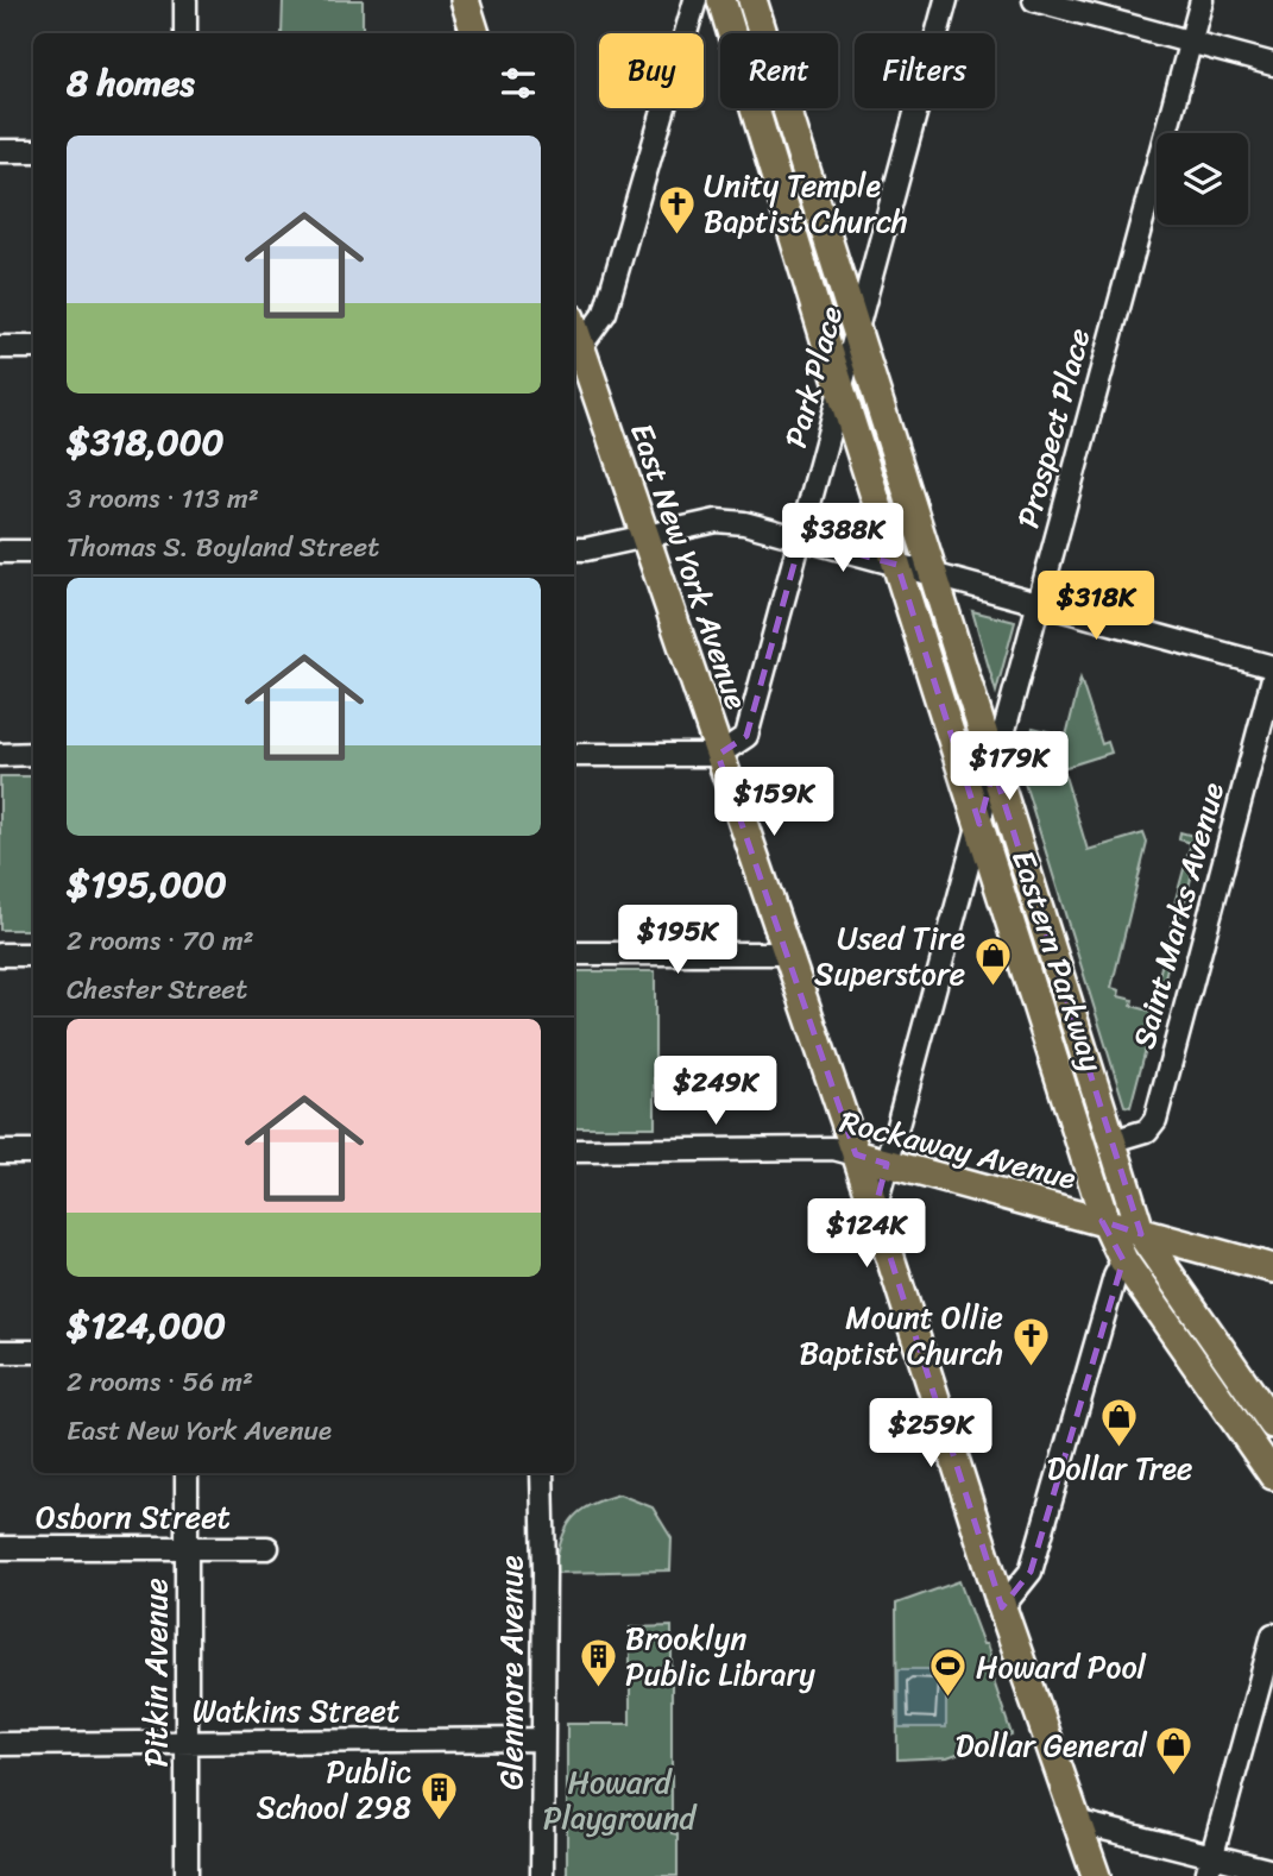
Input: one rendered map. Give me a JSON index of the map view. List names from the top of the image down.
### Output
{
  "streets": {
    "main road": ["East New York Avenue", "Eastern Parkway", "Rockaway Avenue"],
    "street": [
      "Park Place",
      "Prospect Place",
      "Saint Marks Avenue",
      "Osborn Street",
      "Pitkin Avenue",
      "Glenmore Avenue",
      "Watkins Street"
    ]
  },
  "crossings": [
    ["Park Place", "East New York Avenue"],
    ["Park Place", "Eastern Parkway"],
    ["Prospect Place", "East New York Avenue"],
    ["Prospect Place", "Eastern Parkway"],
    ["Prospect Place", "Rockaway Avenue"],
    ["East New York Avenue", "Rockaway Avenue"],
    ["Saint Marks Avenue", "Eastern Parkway"],
    ["Eastern Parkway", "Rockaway Avenue"],
    ["Osborn Street", "Pitkin Avenue"],
    ["Pitkin Avenue", "Watkins Street"],
    ["Glenmore Avenue", "Watkins Street"]
  ],
  "parks": ["Howard Playground"],
  "places": {
    "church": ["Unity Temple Baptist Church", "Mount Ollie Baptist Church"],
    "shop": ["Used Tire Superstore", "Dollar Tree", "Dollar General"],
    "building": ["Brooklyn Public Library", "Public School 298"],
    "sports": ["Howard Pool"]
  },
  "page": {
    "chip": ["Buy", "Rent", "Filters"],
    "heading": "8 homes",
    "list": [
      {
        "name": "$318,000",
        "note": "3 rooms · 113 m² · Thomas S. Boyland Street"
      },
      {
        "name": "$195,000",
        "note": "2 rooms · 70 m² · Chester Street"
      },
      {
        "name": "$124,000",
        "note": "2 rooms · 56 m² · East New York Avenue"
      }
    ],
    "price": [
      "$388K",
      "$318K",
      "$179K",
      "$159K",
      "$195K",
      "$249K",
      "$124K",
      "$259K"
    ]
  }
}
